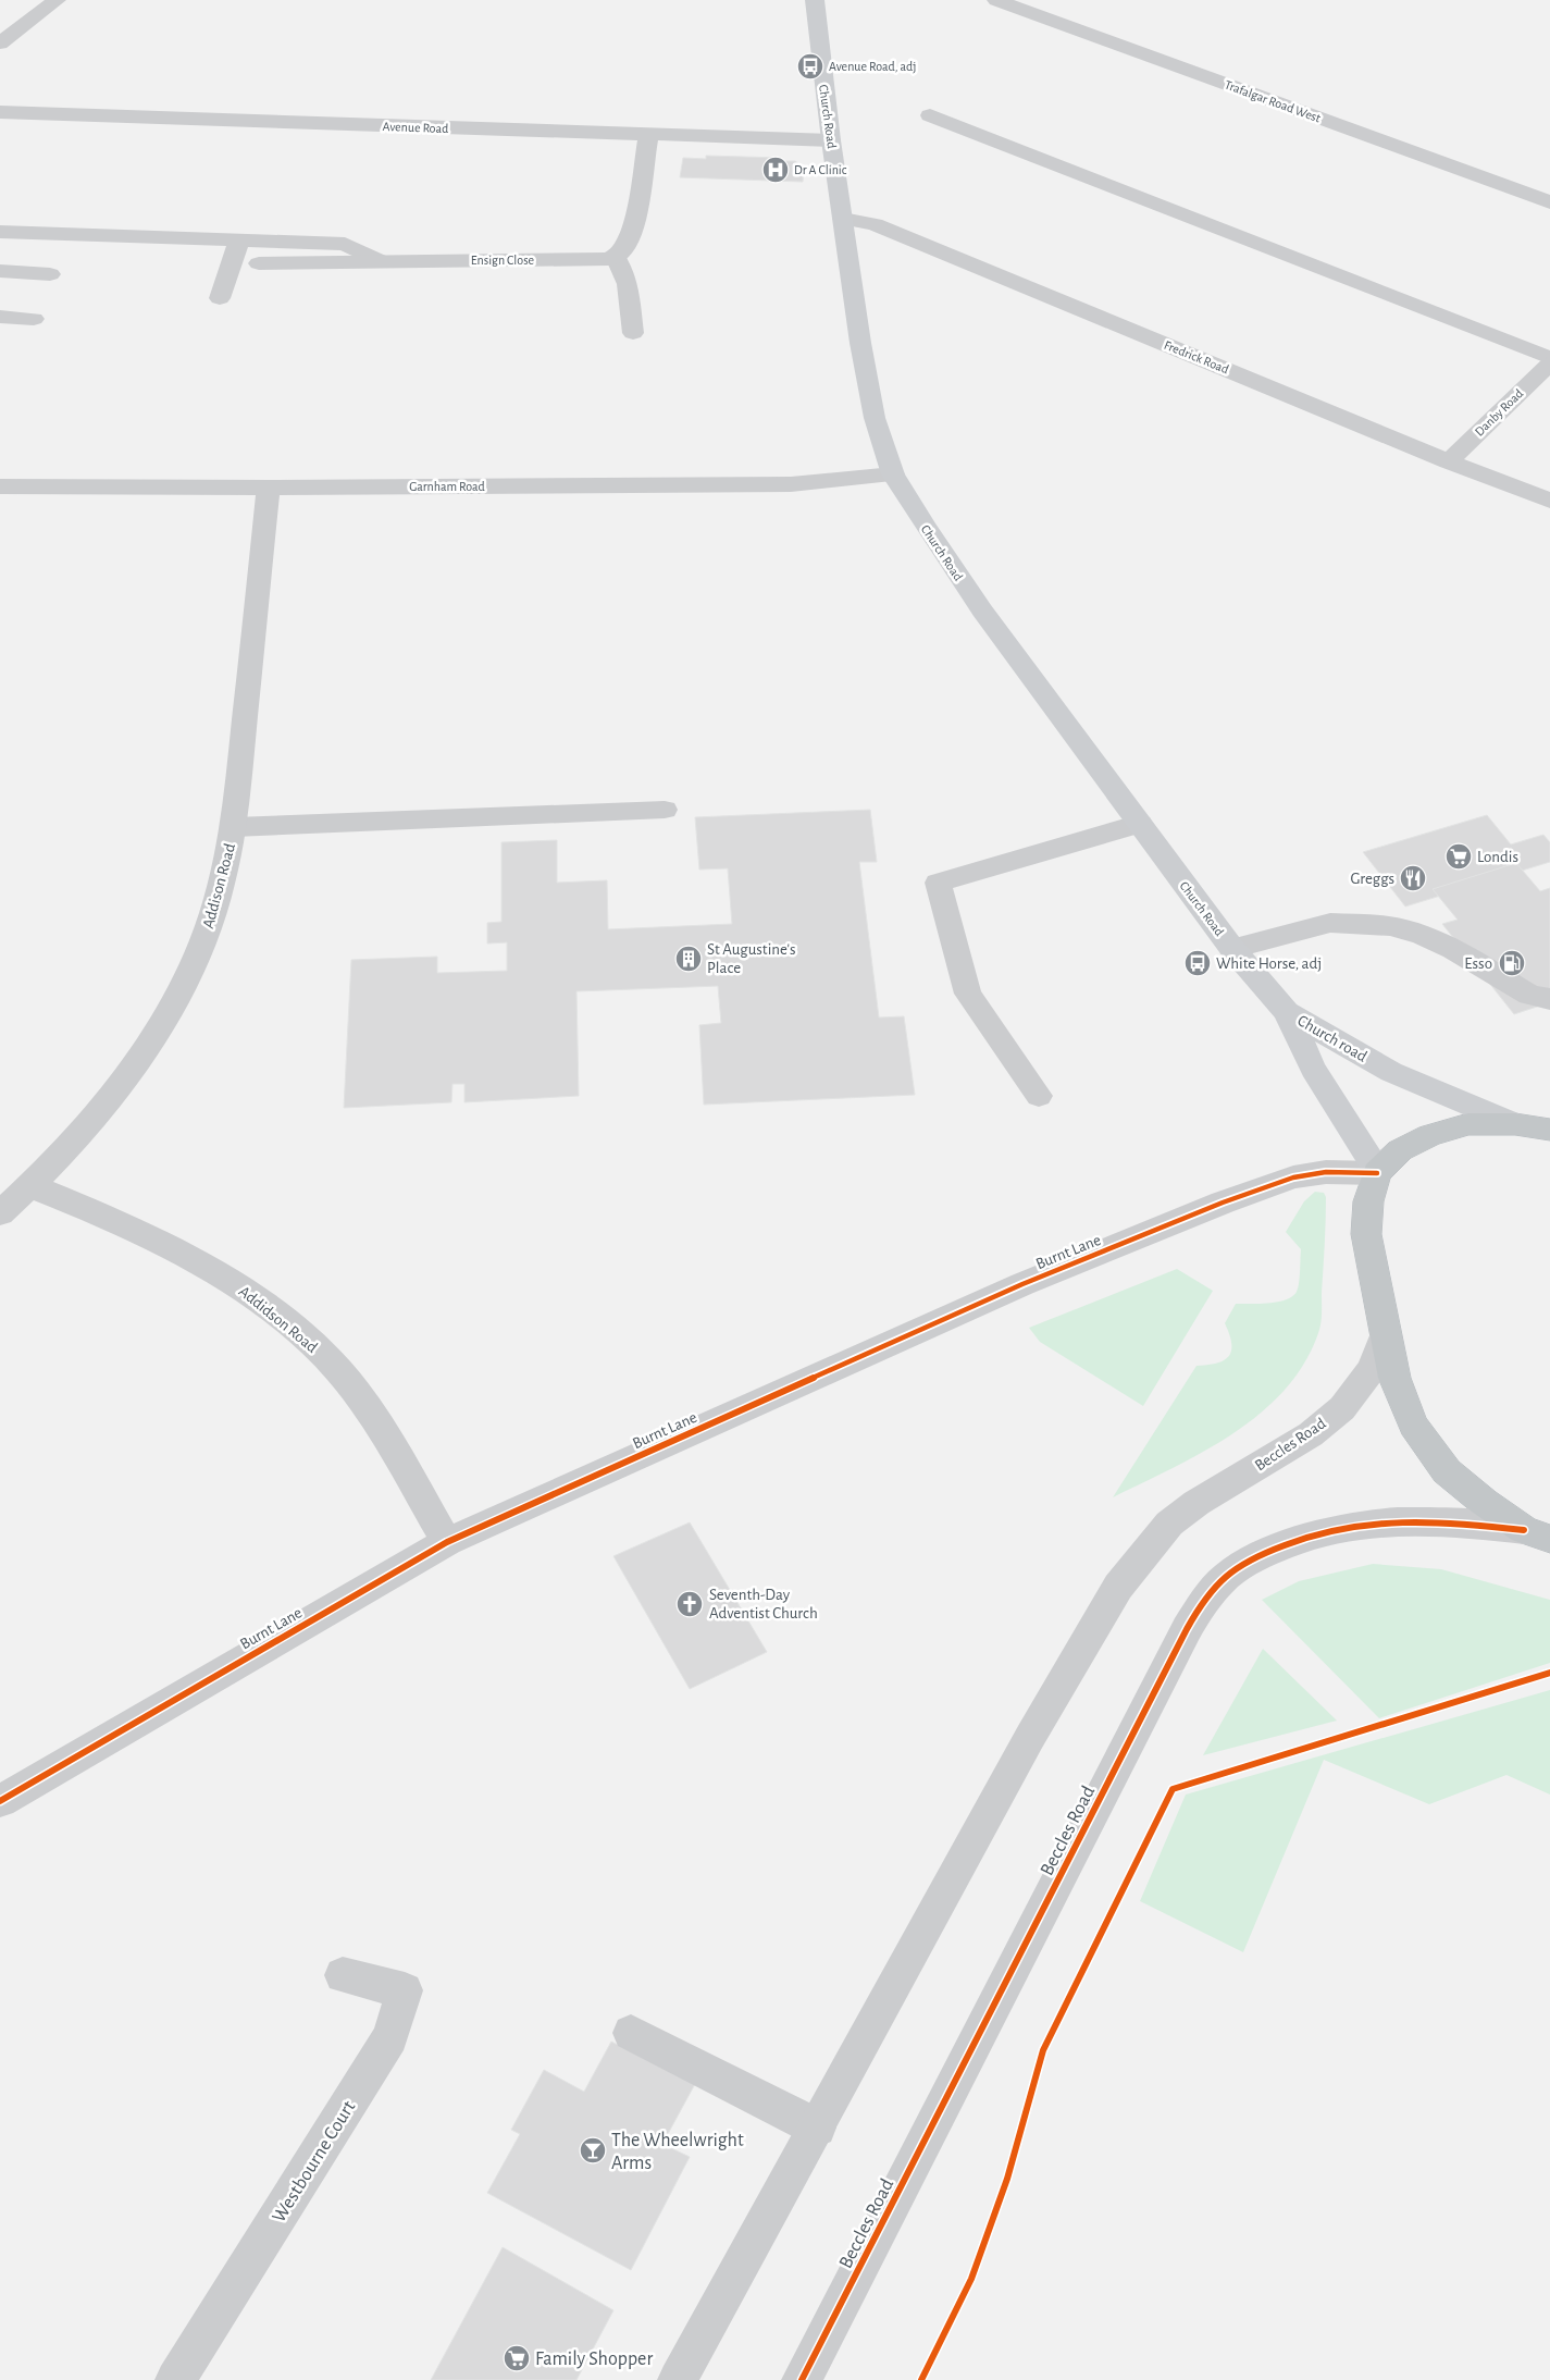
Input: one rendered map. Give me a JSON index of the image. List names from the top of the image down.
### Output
{
  "streets": {
    "main road": ["Church Road", "Church road"],
    "street": [
      "Trafalgar Road West",
      "Avenue Road",
      "Ensign Close",
      "Fredrick Road",
      "Danby Road",
      "Garnham Road",
      "Addison Road",
      "Burnt Lane",
      "Addidson Road",
      "Beccles Road",
      "Westbourne Court"
    ]
  },
  "crossings": [
    ["Church Road", "Avenue Road"],
    ["Church Road", "Fredrick Road"],
    ["Church Road", "Garnham Road"],
    ["Church Road", "Church road"],
    ["Fredrick Road", "Danby Road"],
    ["Garnham Road", "Addison Road"],
    ["Addison Road", "Addidson Road"],
    ["Church road", "Burnt Lane"],
    ["Burnt Lane", "Addidson Road"]
  ],
  "places": {
    "bus stop": ["Avenue Road, adj", "White Horse, adj"],
    "hospital": ["Dr A Clinic"],
    "supermarket": ["Londis", "Family Shopper"],
    "restaurant": ["Greggs"],
    "building": ["St Augustine's Place"],
    "fuel station": ["Esso"],
    "church": ["Seventh-Day Adventist Church"],
    "bar": ["The Wheelwright Arms"]
  }
}
